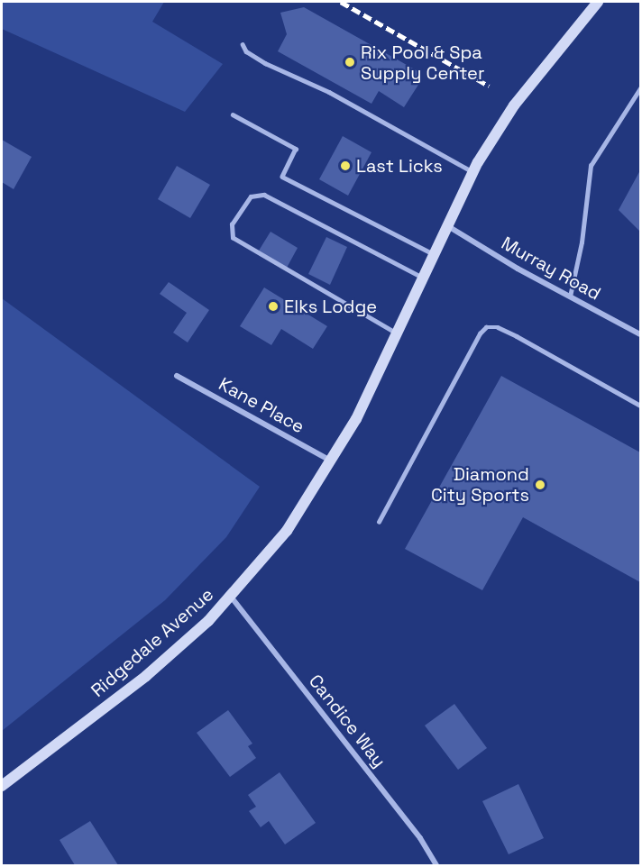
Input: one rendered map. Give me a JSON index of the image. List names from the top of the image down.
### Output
{
  "streets": {
    "main road": ["Ridgedale Avenue"],
    "street": ["Murray Road", "Kane Place", "Candice Way"]
  },
  "crossings": [
    ["Murray Road", "Ridgedale Avenue"],
    ["Kane Place", "Ridgedale Avenue"],
    ["Ridgedale Avenue", "Candice Way"]
  ],
  "places": [
    "Rix Pool & Spa Supply Center",
    "Last Licks",
    "Elks Lodge",
    "Diamond City Sports"
  ]
}
